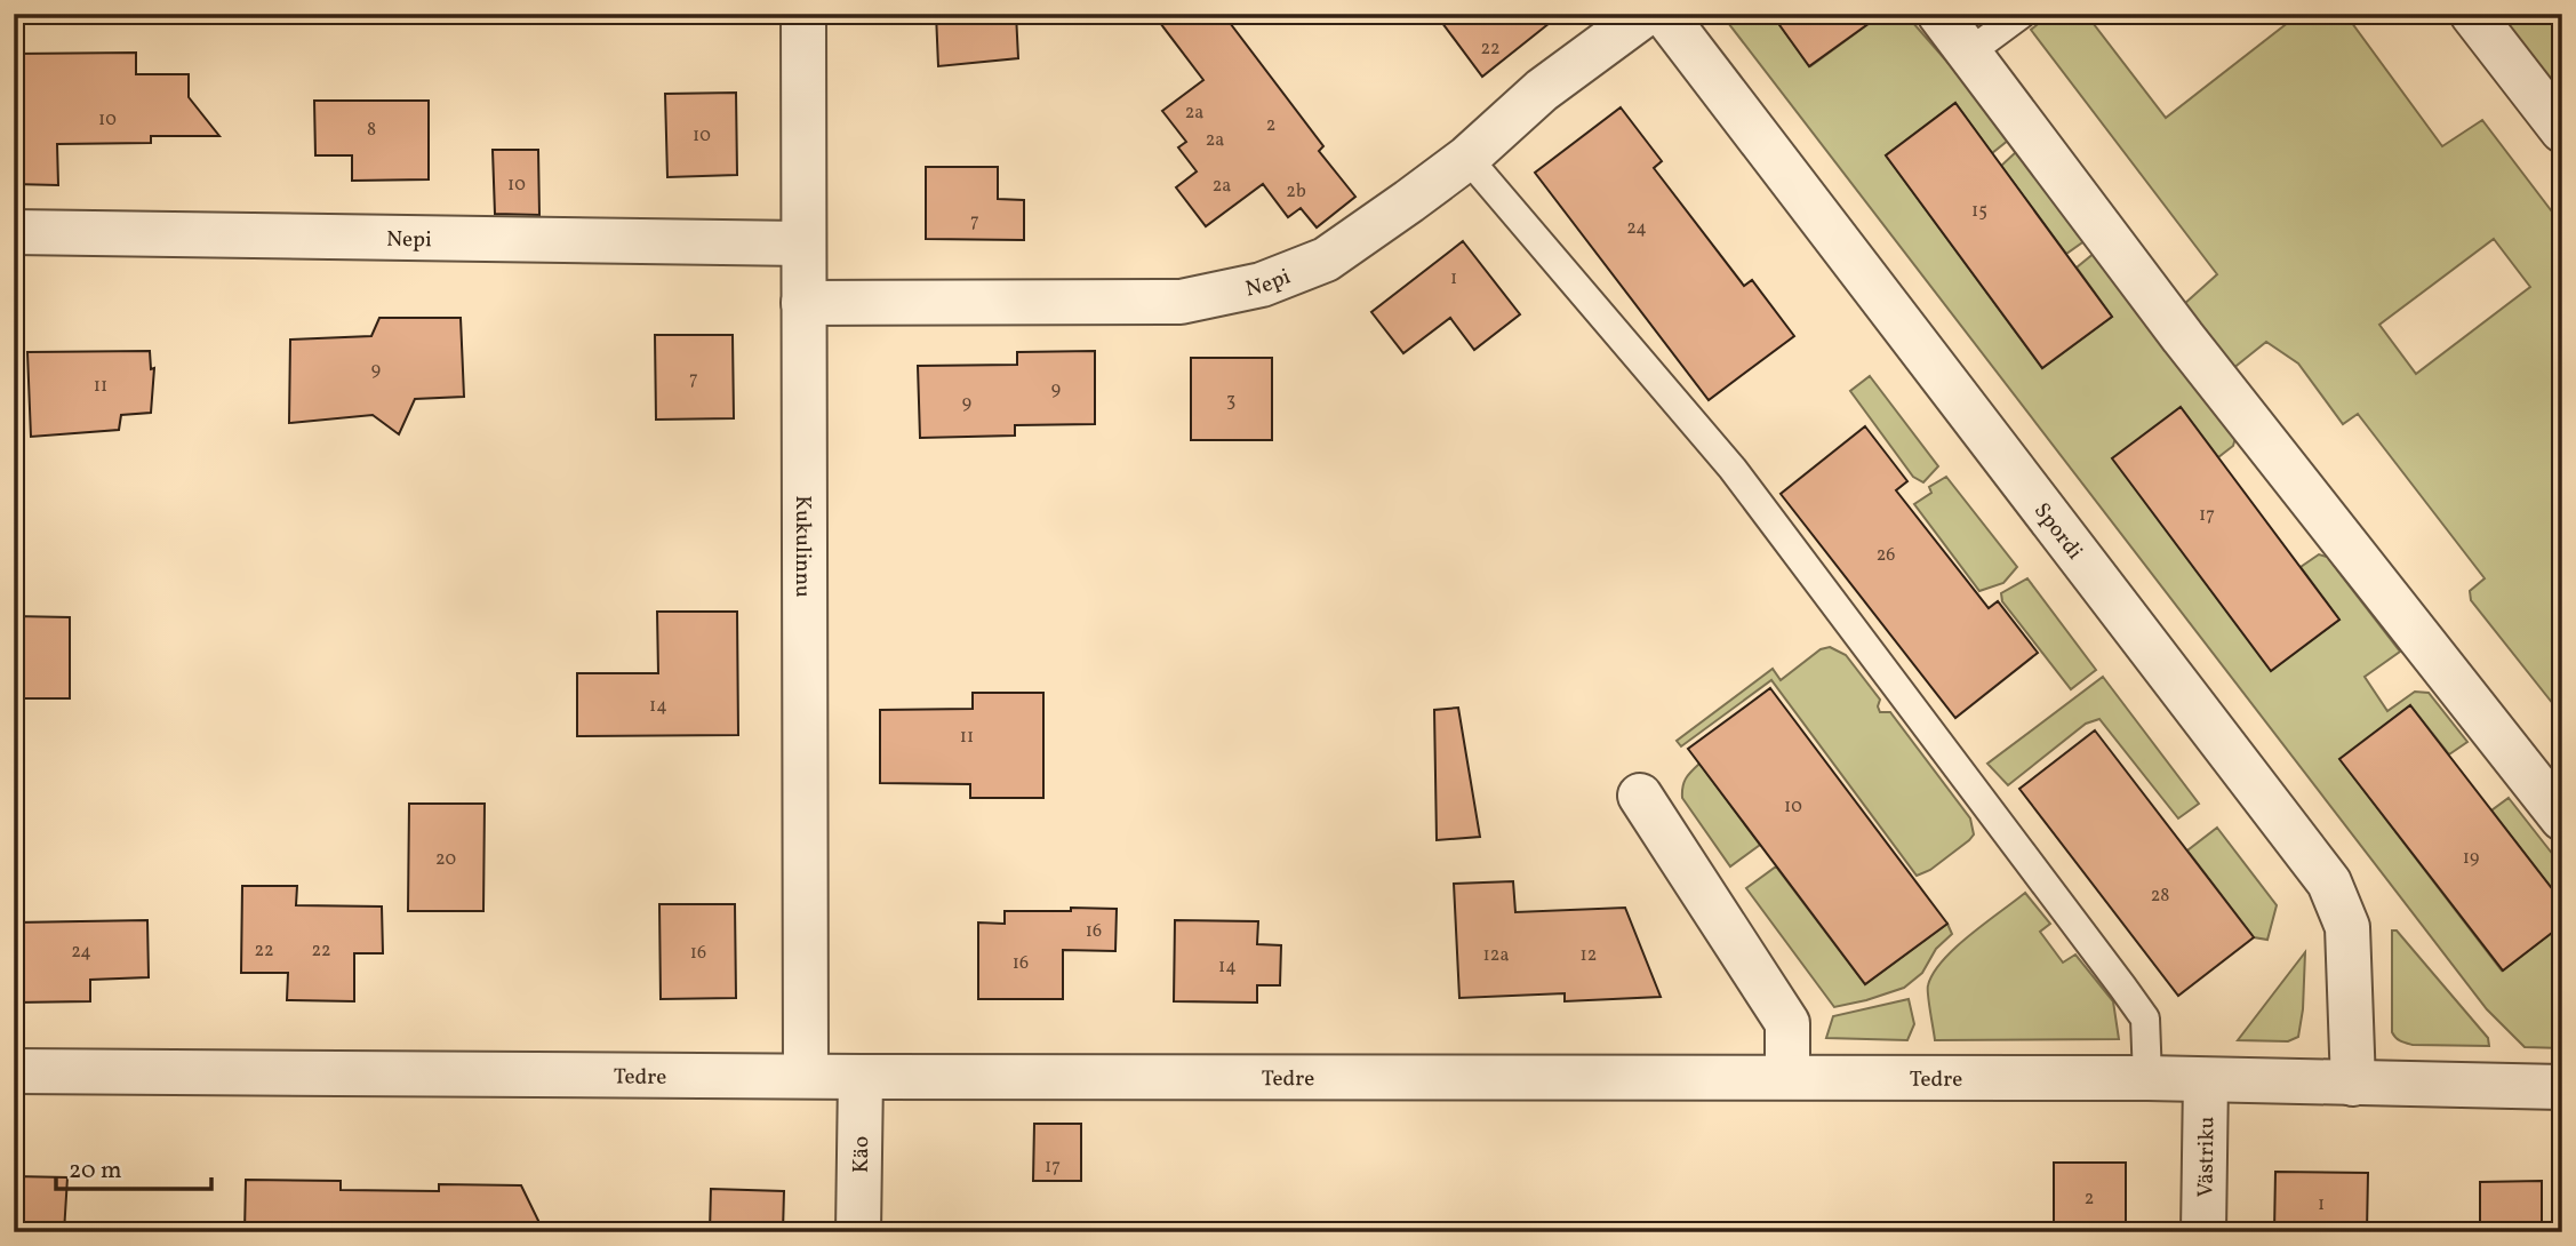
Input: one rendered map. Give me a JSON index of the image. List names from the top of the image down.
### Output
{
  "streets": {
    "street": [
      "Nepi",
      "Spordi",
      "Kukulinnu",
      "Tedre",
      "Käo",
      "Västriku"
    ]
  },
  "crossings": [
    ["Nepi", "Kukulinnu"],
    ["Spordi", "Tedre"],
    ["Kukulinnu", "Tedre"],
    ["Tedre", "Käo"],
    ["Tedre", "Västriku"]
  ],
  "house_numbers": [
    "22",
    "2a",
    "10",
    "2",
    "8",
    "10",
    "2a",
    "10",
    "2a",
    "2b",
    "15",
    "7",
    "24",
    "1",
    "9",
    "7",
    "11",
    "9",
    "3",
    "9",
    "17",
    "26",
    "14",
    "11",
    "10",
    "19",
    "20",
    "28",
    "16",
    "22",
    "22",
    "24",
    "16",
    "12a",
    "12",
    "16",
    "14",
    "17",
    "2",
    "1"
  ],
  "scale_bar": "20 m"
}
